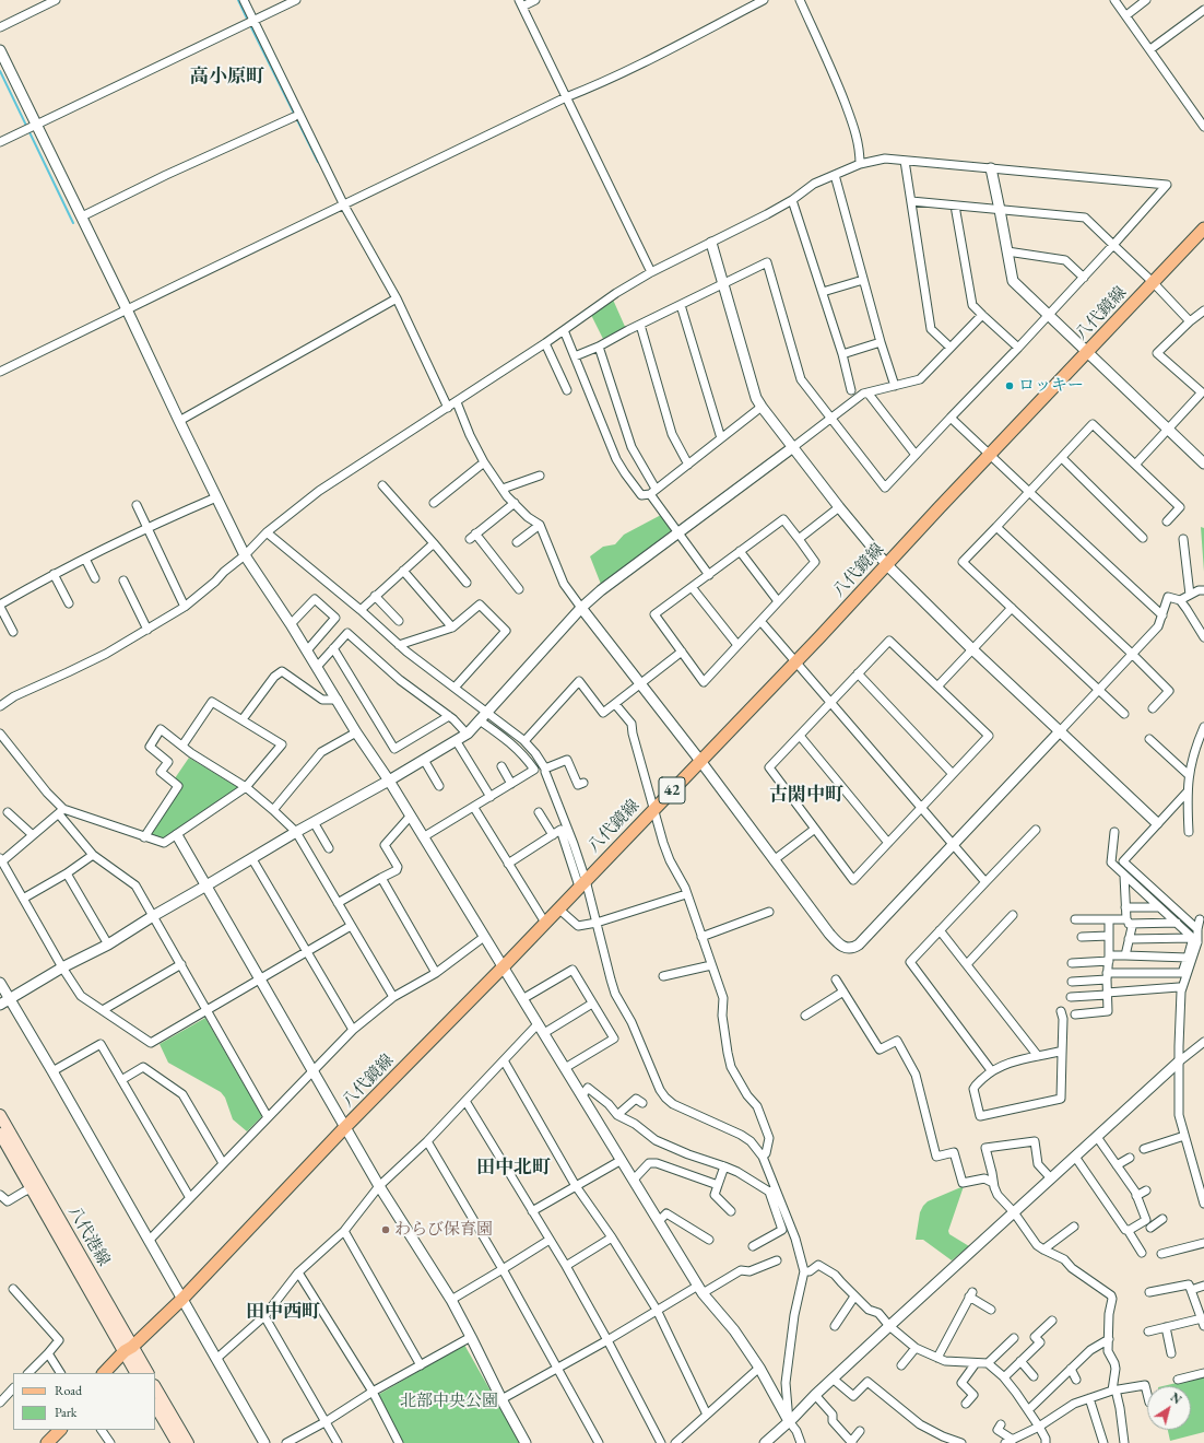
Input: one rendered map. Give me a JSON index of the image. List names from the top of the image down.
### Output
{
  "streets": {
    "main road": ["八代鏡線", "42", "八代港線"]
  },
  "crossings": [
    ["八代鏡線", "八代港線"]
  ],
  "districts": [
    "高小原町",
    "古閑中町",
    "田中北町",
    "田中西町"
  ],
  "parks": ["北部中央公園"],
  "places": ["ロッキー", "わらび保育園"],
  "legend": ["Road", "Park"],
  "north": "top right"
}
